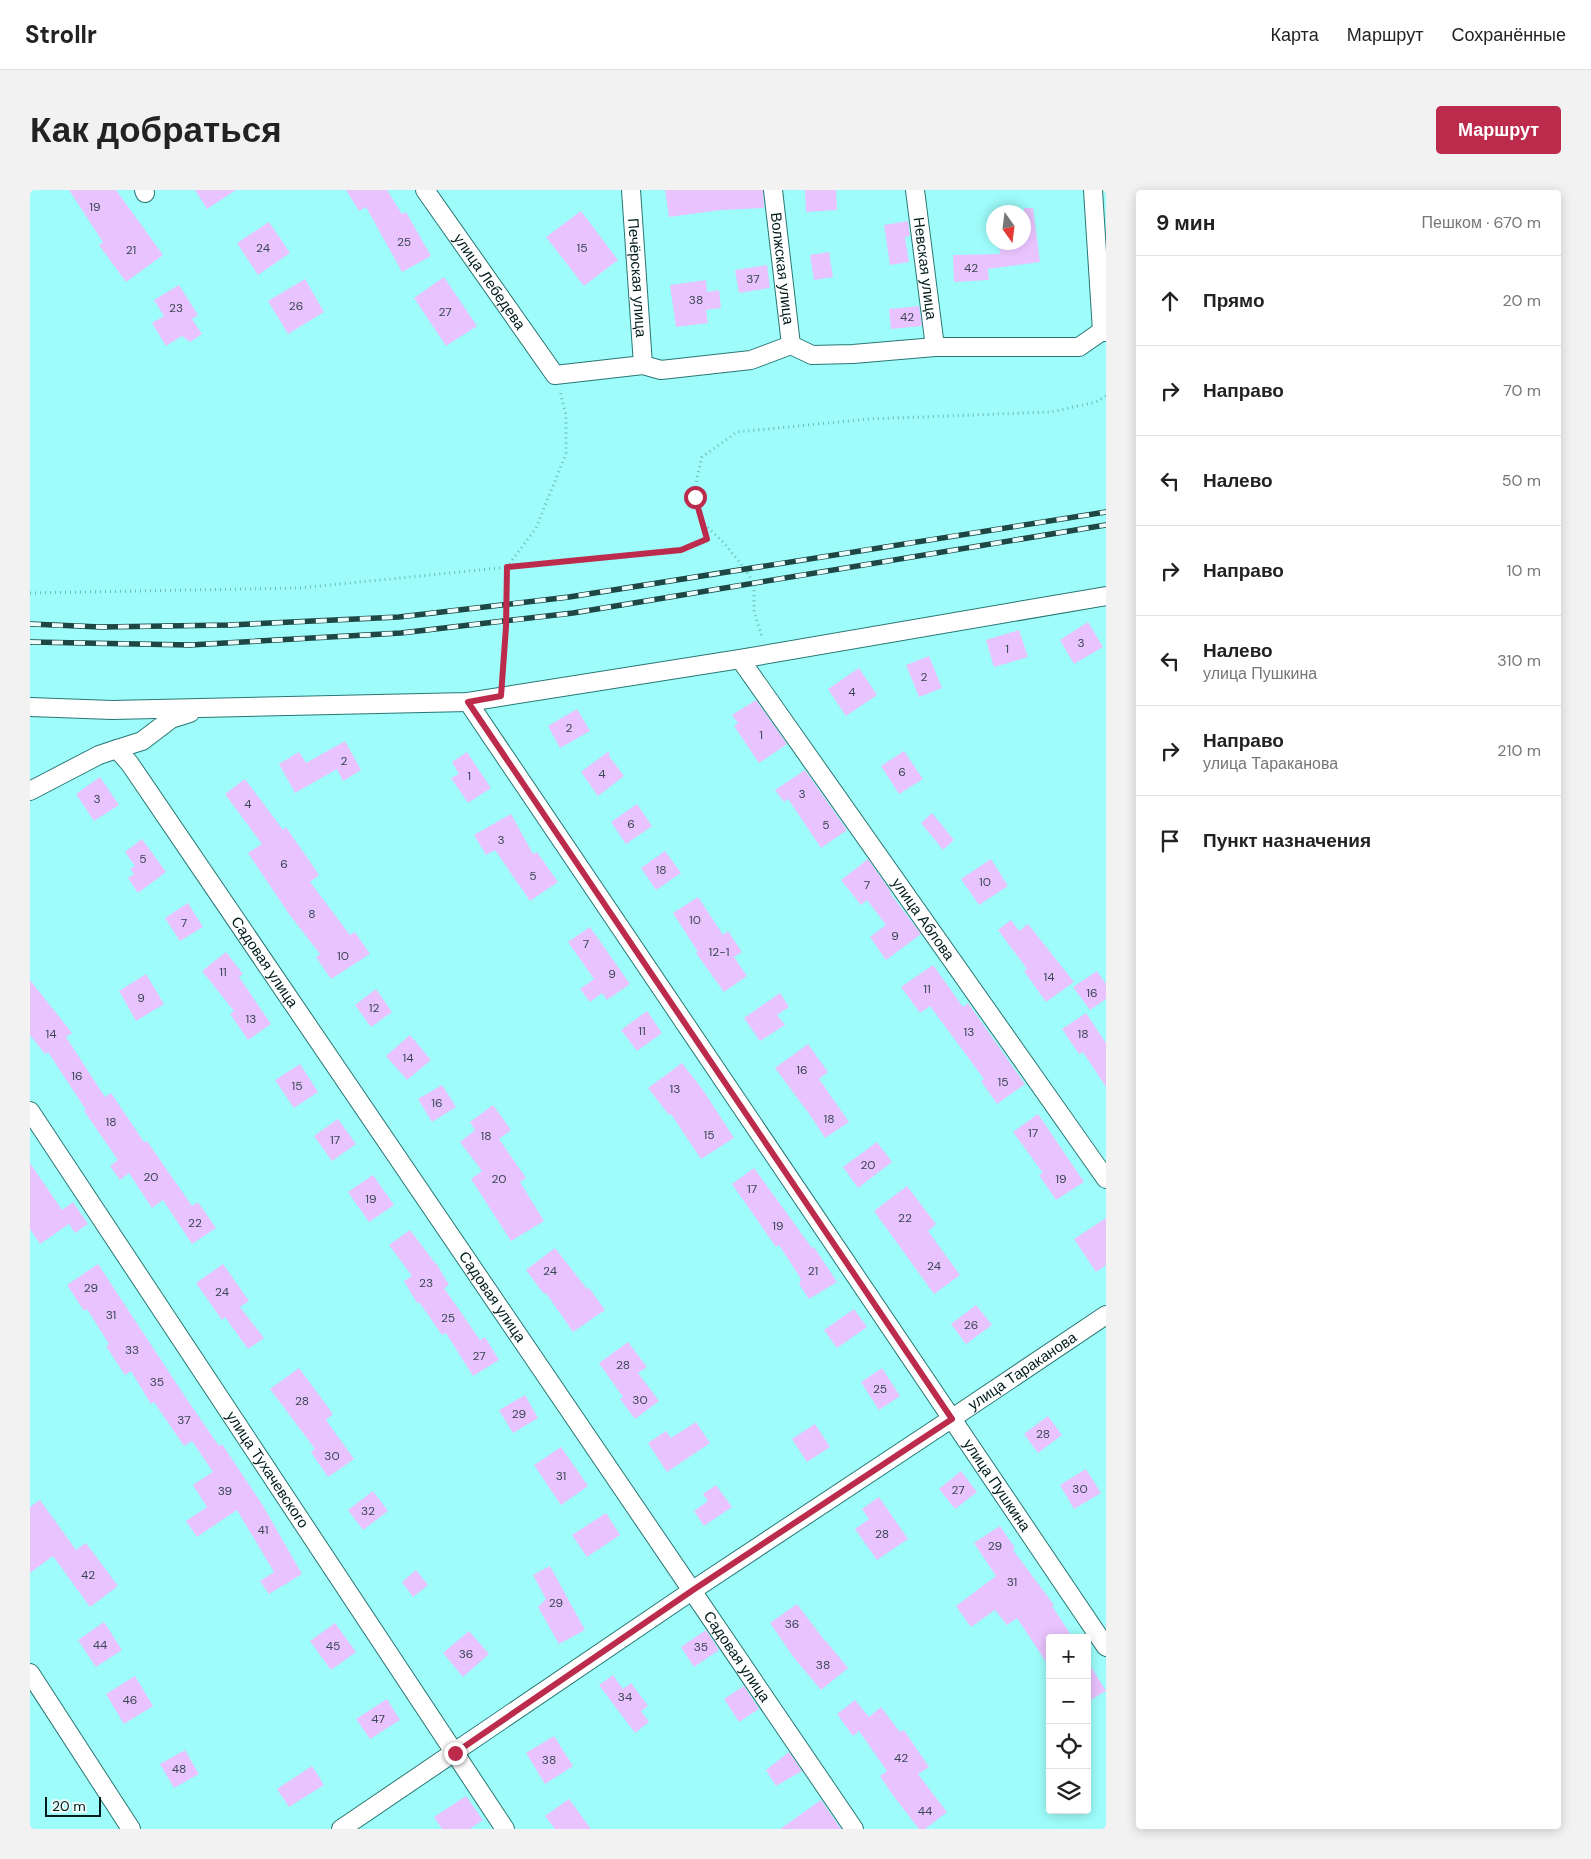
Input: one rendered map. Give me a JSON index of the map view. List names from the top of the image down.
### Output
{
  "streets": {
    "street": [
      "Волжская улица",
      "Невская улица",
      "Печёрская улица",
      "улица Лебедева",
      "улица Аблова",
      "Садовая улица",
      "улица Тараканова",
      "улица Тухачевского",
      "улица Пушкина"
    ]
  },
  "crossings": [
    ["Садовая улица", "улица Тараканова"],
    ["улица Тараканова", "улица Тухачевского"],
    ["улица Тараканова", "улица Пушкина"]
  ],
  "house_numbers": [
    "19",
    "25",
    "24",
    "15",
    "21",
    "42",
    "37",
    "38",
    "26",
    "23",
    "27",
    "42",
    "3",
    "1",
    "2",
    "4",
    "2",
    "1",
    "2",
    "6",
    "4",
    "1",
    "3",
    "3",
    "4",
    "6",
    "5",
    "3",
    "5",
    "6",
    "18",
    "5",
    "10",
    "7",
    "8",
    "10",
    "7",
    "9",
    "7",
    "12-1",
    "10",
    "11",
    "9",
    "14",
    "11",
    "16",
    "9",
    "12",
    "13",
    "11",
    "13",
    "14",
    "18",
    "14",
    "16",
    "16",
    "15",
    "15",
    "13",
    "16",
    "18",
    "18",
    "17",
    "15",
    "18",
    "17",
    "20",
    "20",
    "20",
    "19",
    "17",
    "19",
    "22",
    "22",
    "19",
    "24",
    "24",
    "21",
    "23",
    "29",
    "24",
    "31",
    "25",
    "26",
    "33",
    "27",
    "28",
    "35",
    "25",
    "30",
    "28",
    "29",
    "37",
    "28",
    "30",
    "31",
    "30",
    "27",
    "39",
    "32",
    "41",
    "28",
    "29",
    "42",
    "31",
    "29",
    "36",
    "44",
    "45",
    "35",
    "36",
    "38",
    "34",
    "46",
    "47",
    "42",
    "38",
    "48",
    "44"
  ],
  "scale_bar": "20 m",
  "north": "bottom",
  "page": {
    "header": "Strollr",
    "nav": ["Карта", "Маршрут", "Сохранённые"],
    "buttons": "Маршрут",
    "title": "Как добраться",
    "heading": ["9 мин", "Пешком · 670 m"],
    "list": [
      ["Прямо", "20 m"],
      ["Направо", "70 m"],
      ["Налево", "50 m"],
      ["Направо", "10 m"],
      ["Налево", "улица Пушкина", "310 m"],
      ["Направо", "улица Тараканова", "210 m"],
      "Пункт назначения"
    ],
    "map_buttons": ["+", "−"],
    "scale": "20 m"
  }
}
